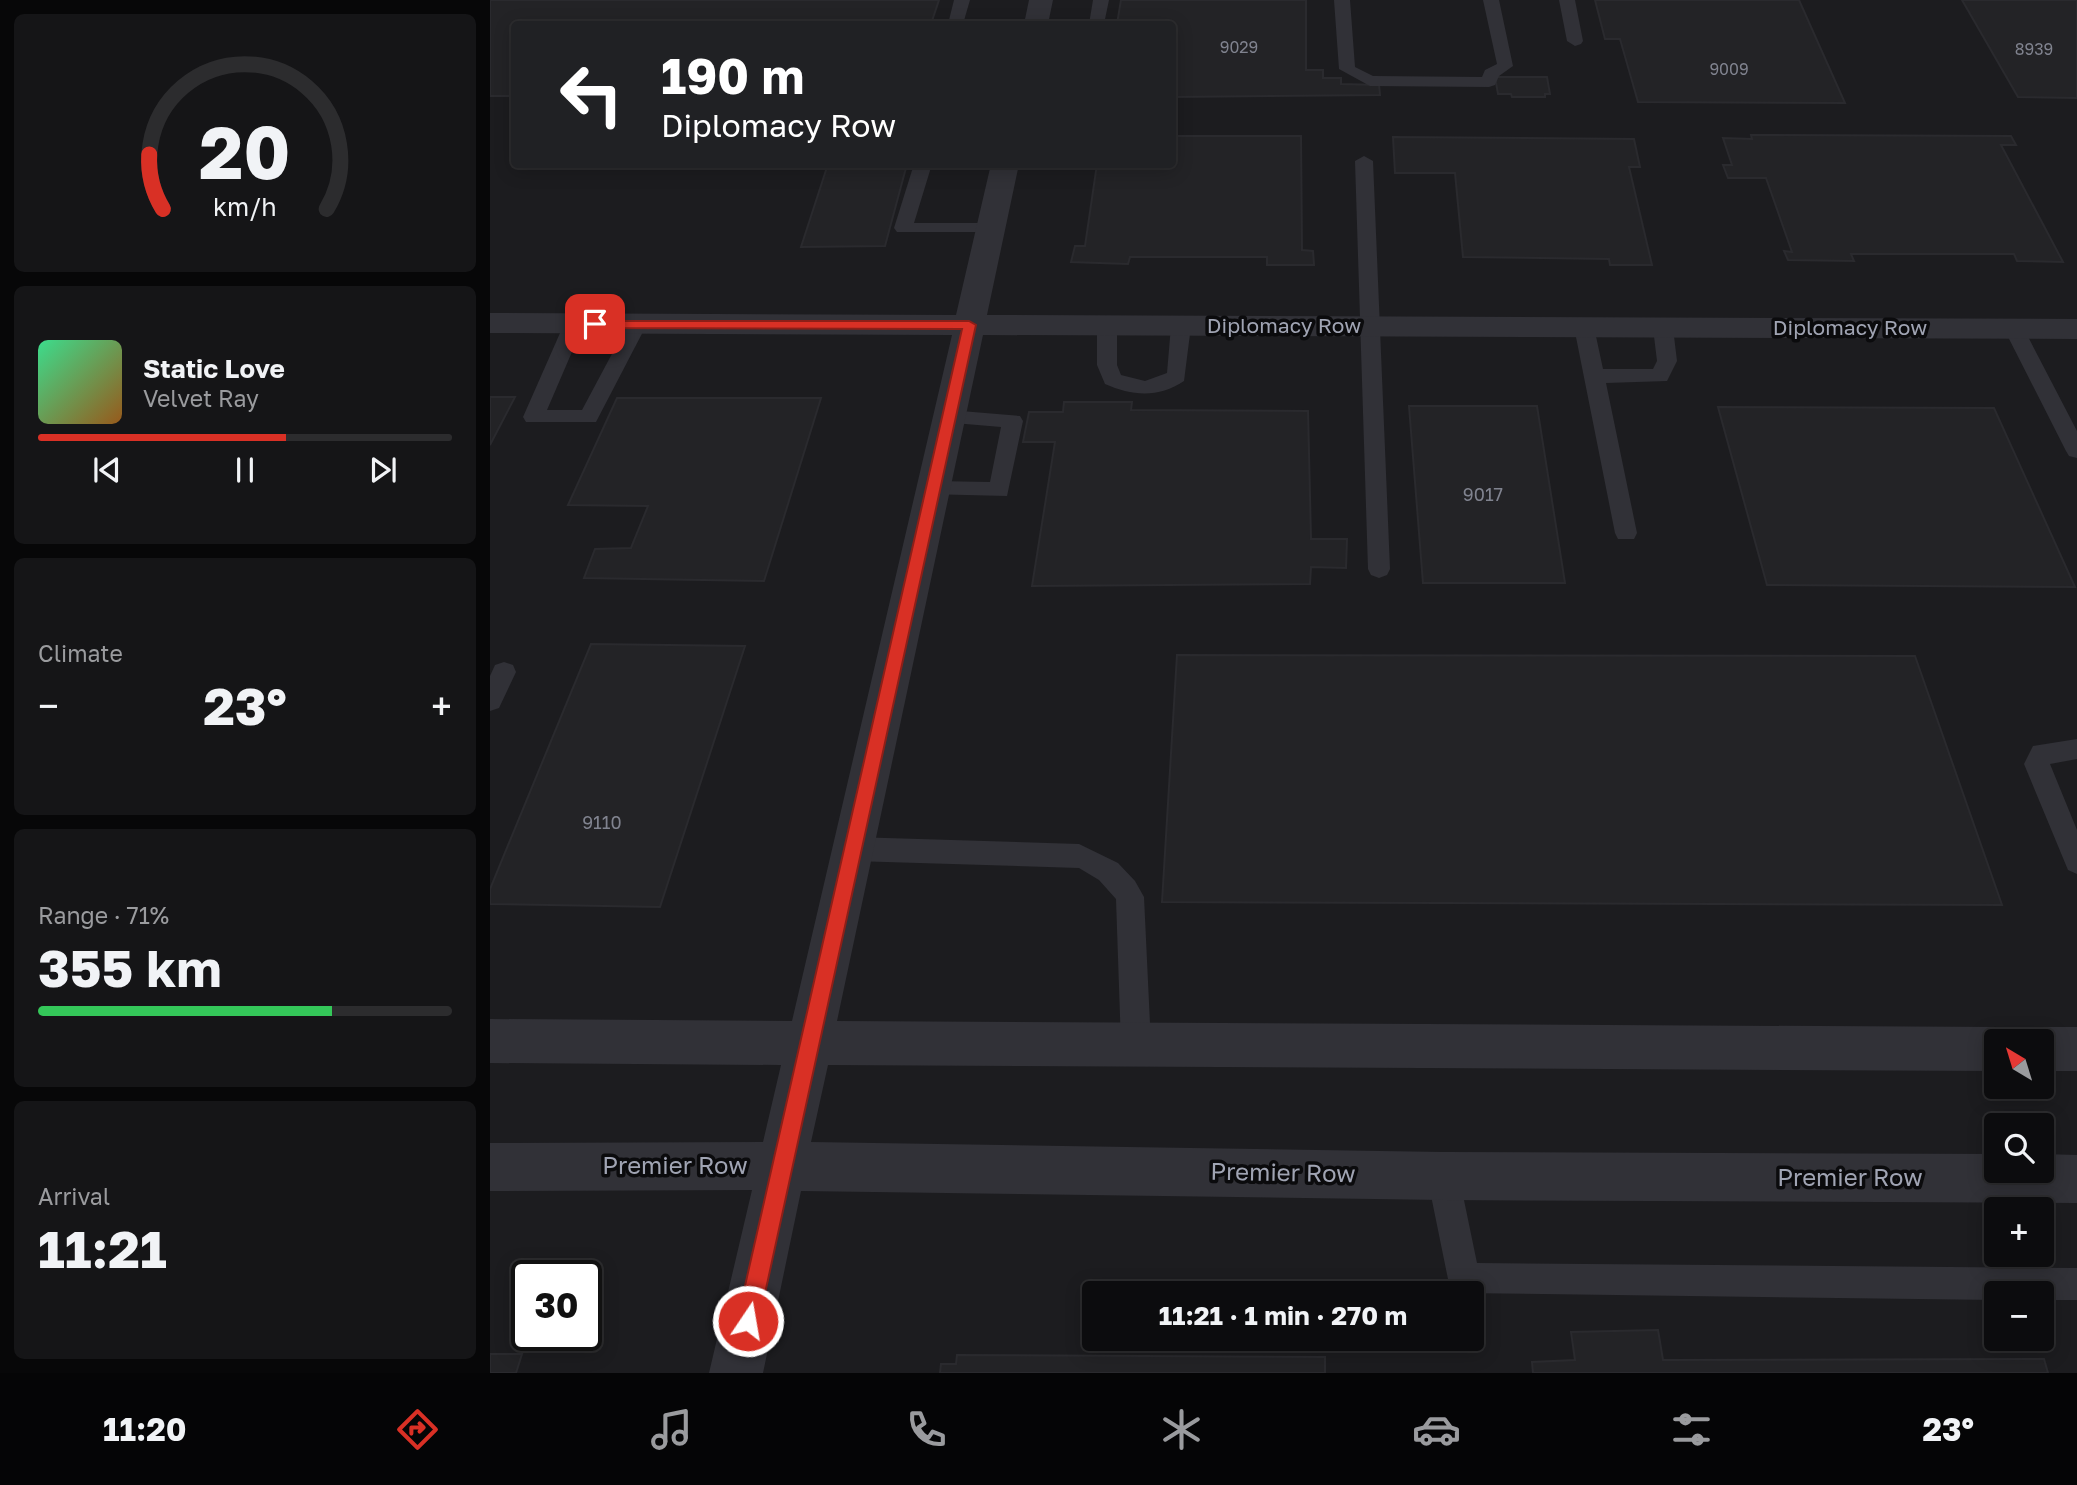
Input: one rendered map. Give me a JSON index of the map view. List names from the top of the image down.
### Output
{
  "streets": {
    "street": ["Diplomacy Row", "Premier Row"]
  },
  "house_numbers": [
    "9029",
    "8939",
    "9009",
    "9017",
    "9110"
  ],
  "north": "top left",
  "page": {
    "turn": ["190 m", "Diplomacy Row"],
    "song": ["Static Love", "Velvet Ray"],
    "tile": [
      "Climate",
      ["Range · 71%", "355 km"],
      ["Arrival", "11:21"]
    ],
    "heat": ["−", "23°", "+"],
    "map_buttons": ["+", "−"],
    "limit": "30",
    "trip": "11:21 · 1 min · 270 m",
    "tabs": ["11:20", "23°"],
    "gauge": ["20", "km/h"]
  }
}
